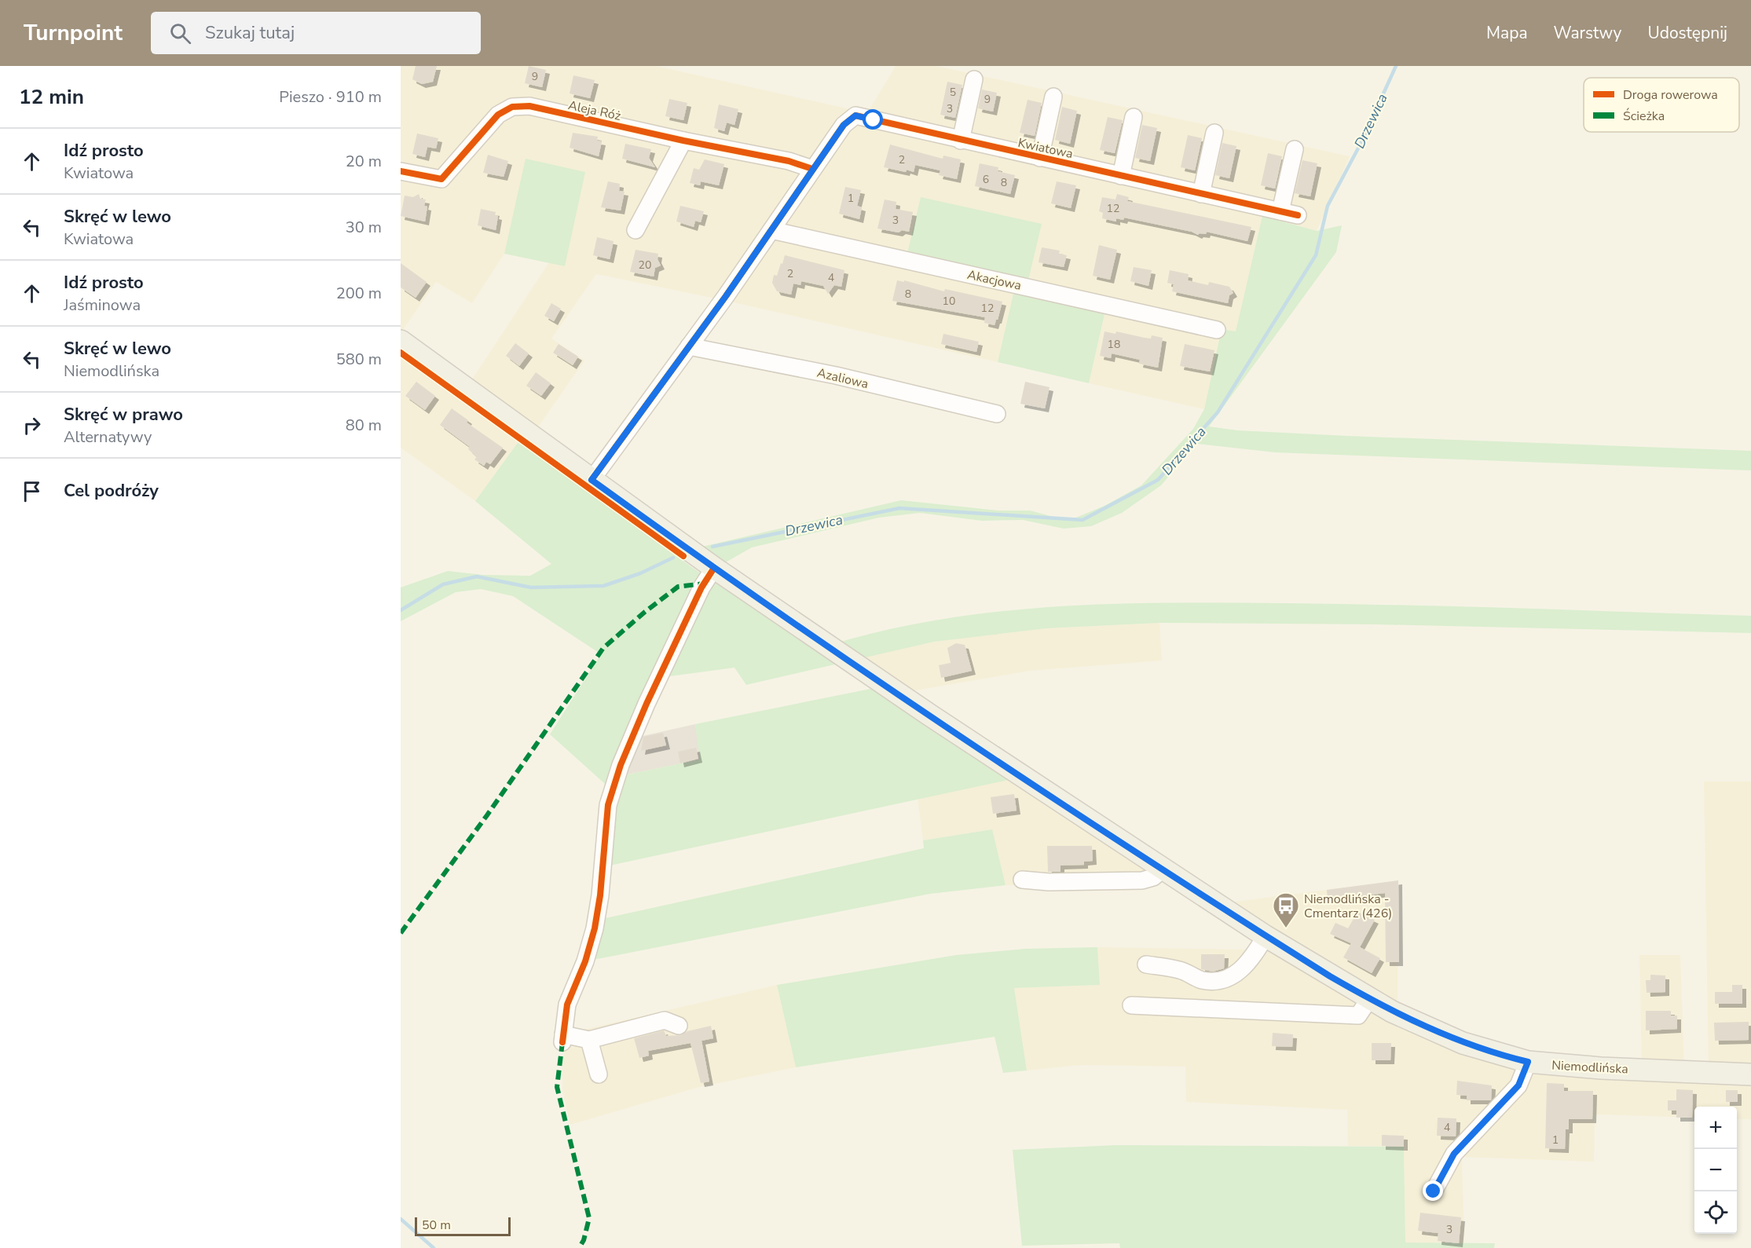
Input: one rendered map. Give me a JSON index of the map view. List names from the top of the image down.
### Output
{
  "streets": {
    "main road": ["Niemodlińska"],
    "street": [
      "Aleja Róż",
      "Kwiatowa",
      "Akacjowa",
      "Azaliowa"
    ]
  },
  "crossings": [
    ["Aleja Róż", "Kwiatowa"]
  ],
  "water": ["Drzewica"],
  "places": {
    "bus stop": ["Niemodlińska - Cmentarz (426)"]
  },
  "house_numbers": [
    "9",
    "5",
    "9",
    "3",
    "2",
    "6",
    "8",
    "1",
    "12",
    "3",
    "20",
    "2",
    "4",
    "8",
    "10",
    "12",
    "18",
    "4",
    "1",
    "3"
  ],
  "legend": ["Droga rowerowa", "Ścieżka"],
  "scale_bar": "50 m",
  "page": {
    "header": "Turnpoint",
    "search": "Szukaj tutaj",
    "nav": ["Mapa", "Warstwy", "Udostępnij"],
    "heading": ["12 min", "Pieszo · 910 m"],
    "list": [
      ["Idź prosto", "Kwiatowa", "20 m"],
      ["Skręć w lewo", "Kwiatowa", "30 m"],
      ["Idź prosto", "Jaśminowa", "200 m"],
      ["Skręć w lewo", "Niemodlińska", "580 m"],
      ["Skręć w prawo", "Alternatywy", "80 m"],
      "Cel podróży"
    ],
    "map_buttons": ["+", "−"],
    "scale": "50 m"
  }
}
